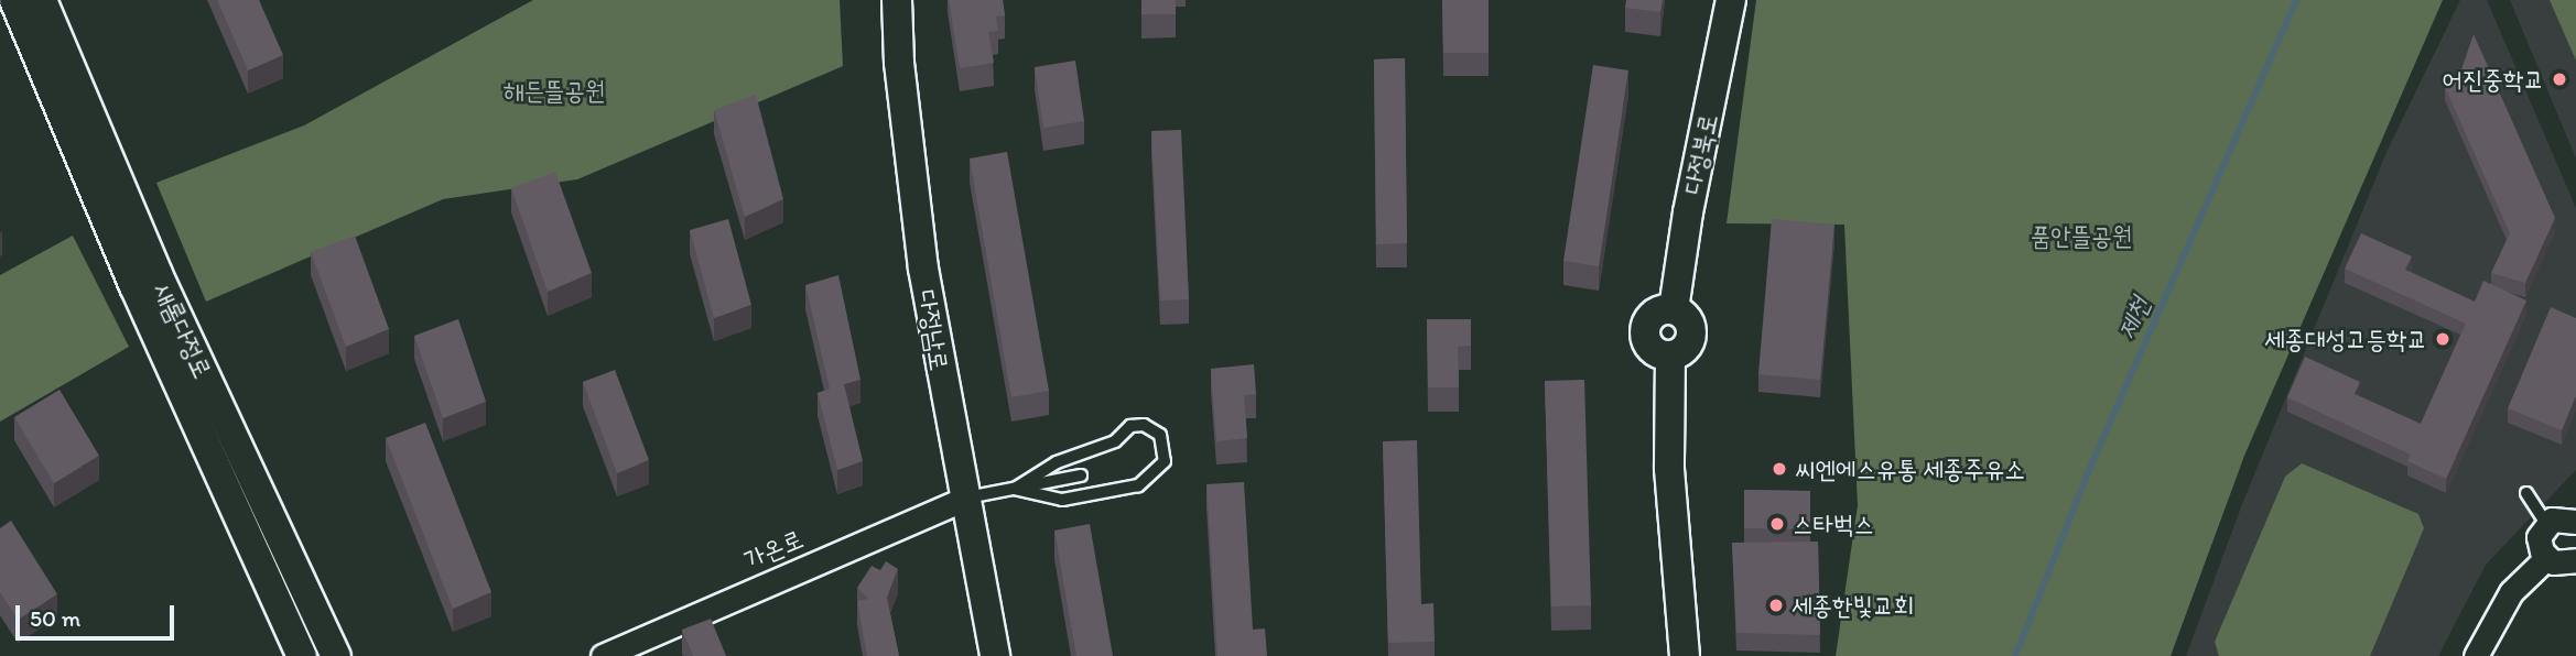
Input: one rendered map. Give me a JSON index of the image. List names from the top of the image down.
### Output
{
  "streets": {
    "street": [
      "다정북로",
      "새롬다정로",
      "다정남로",
      "가온로"
    ]
  },
  "crossings": [
    ["다정남로", "가온로"]
  ],
  "water": ["제천"],
  "parks": ["해든뜰공원", "품안뜰공원"],
  "places": [
    "어진중학교",
    "세종대성고등학교",
    "씨엔에스유통 세종주유소",
    "스타벅스",
    "세종한빛교회"
  ],
  "scale_bar": "50 m"
}
